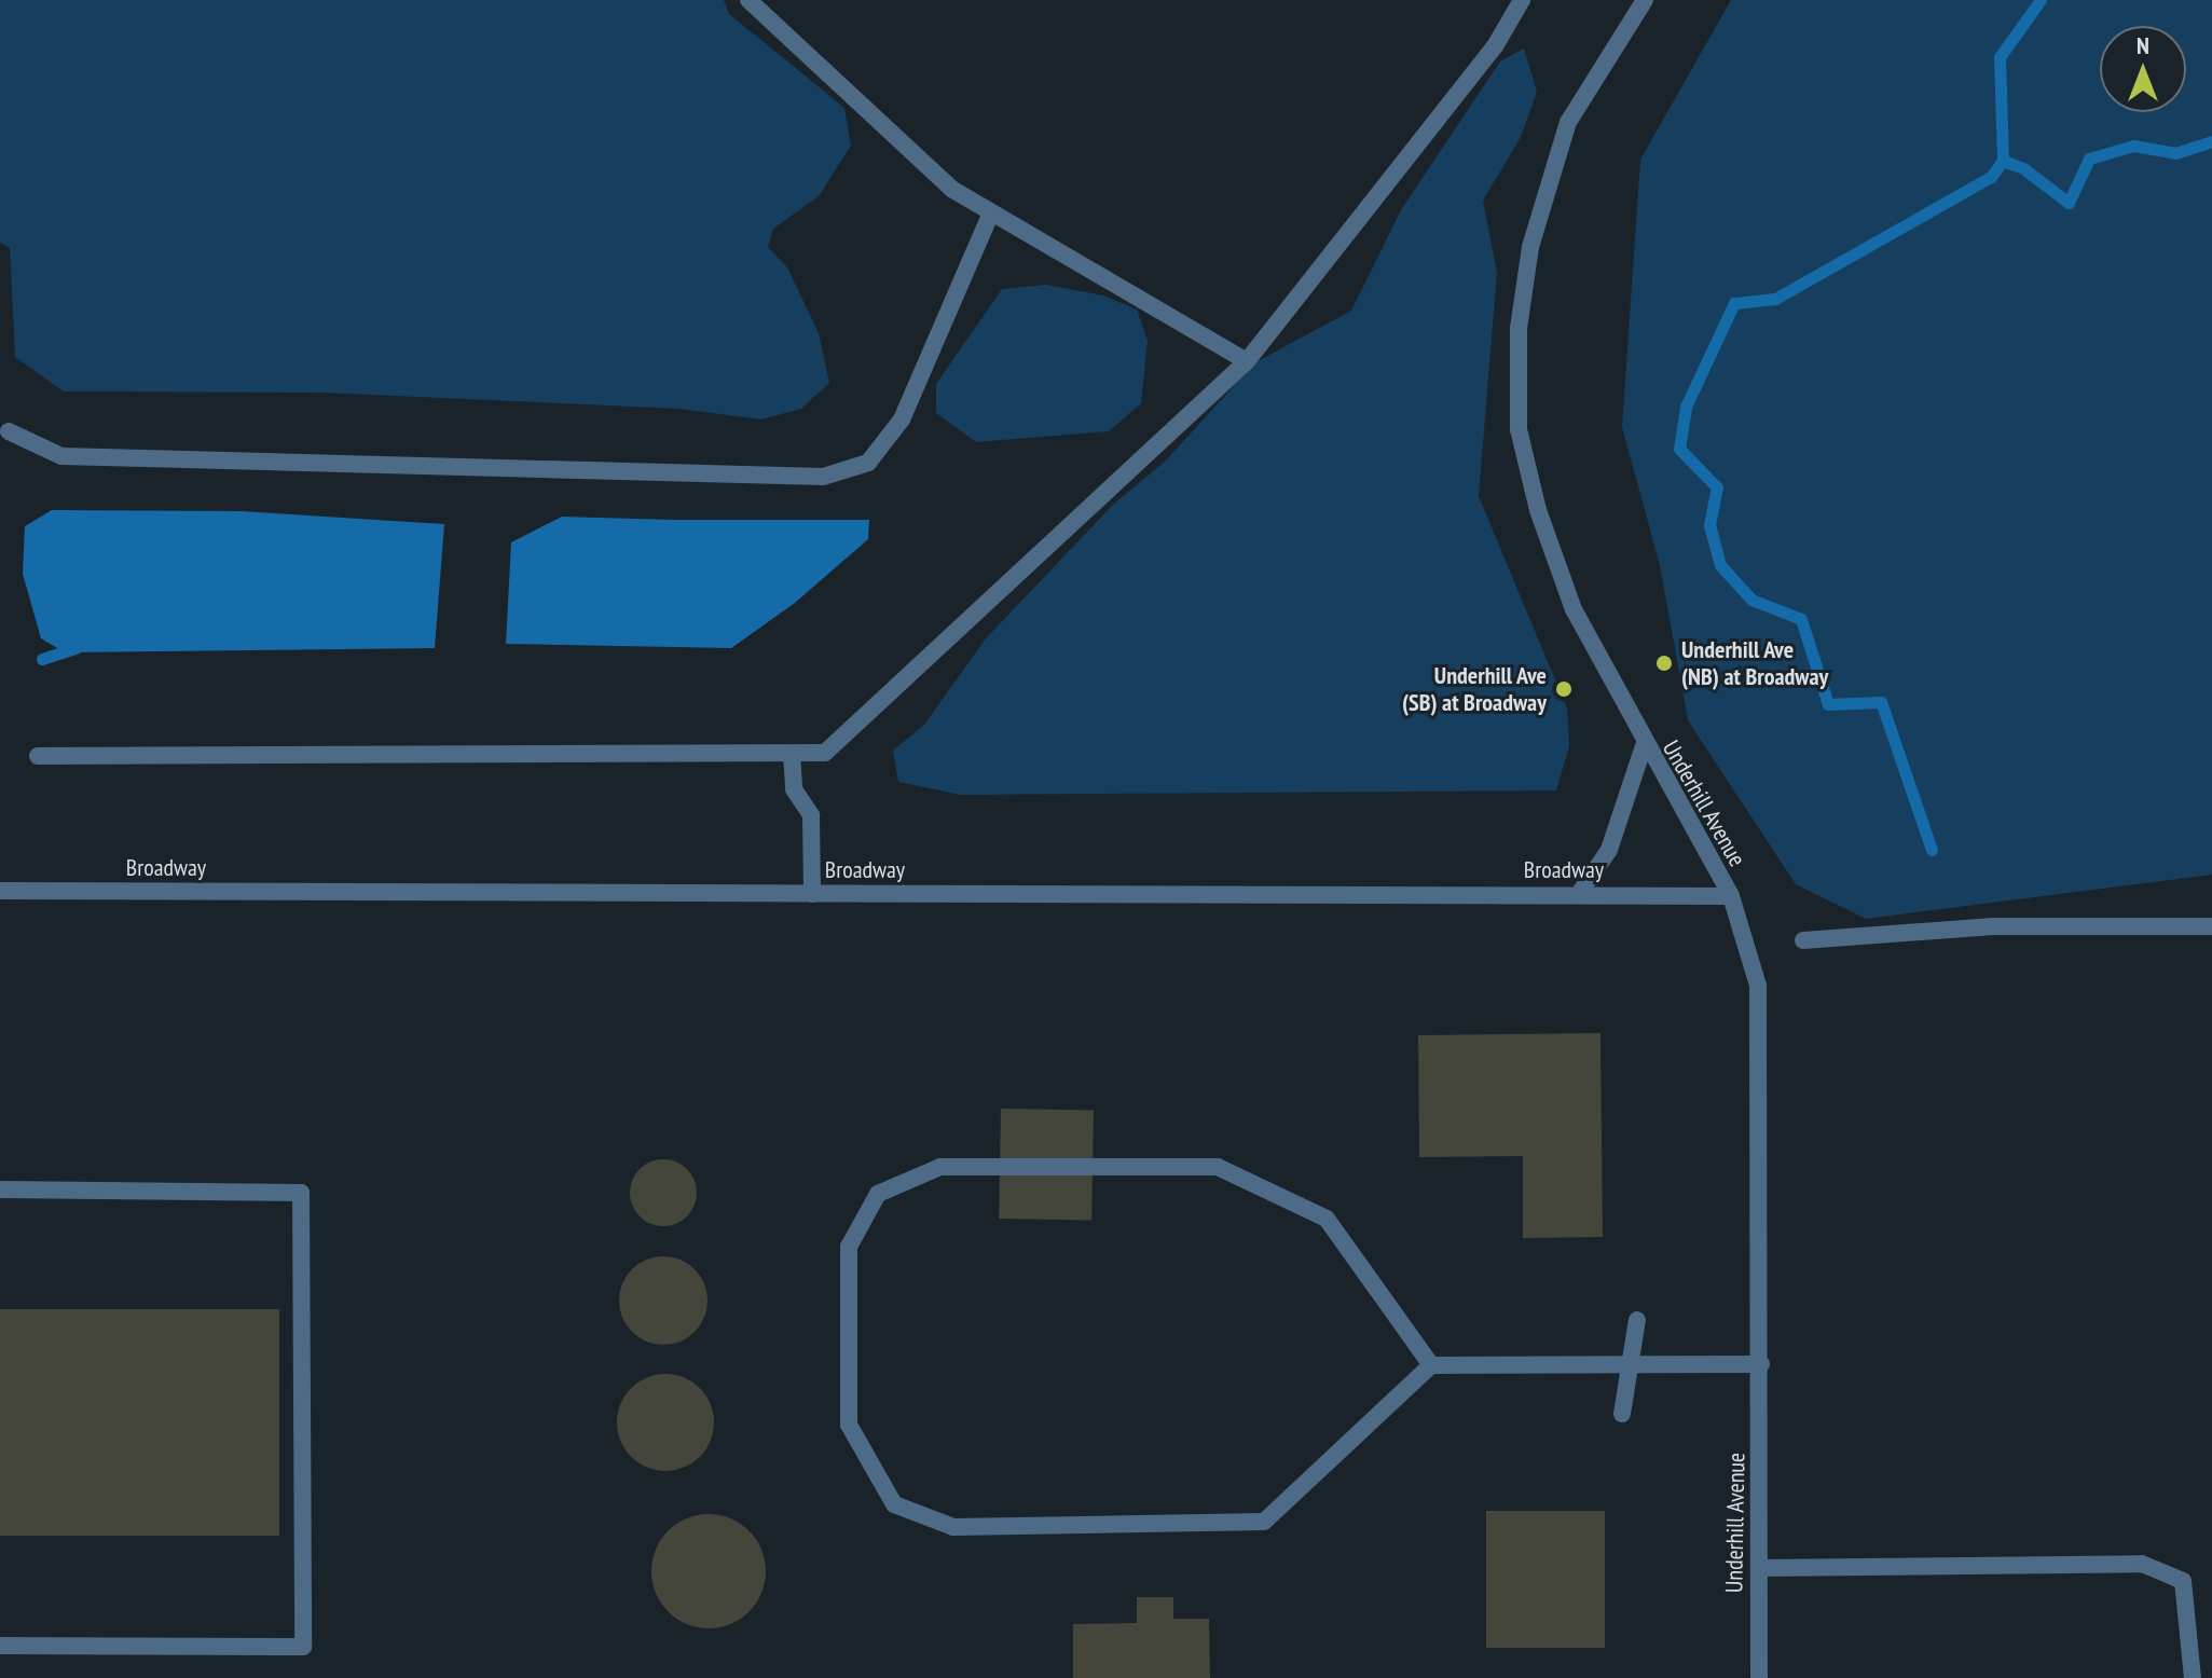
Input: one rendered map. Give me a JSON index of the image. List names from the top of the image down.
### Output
{
  "streets": {
    "street": ["Underhill Avenue", "Broadway"]
  },
  "crossings": [
    ["Underhill Avenue", "Broadway"]
  ],
  "places": ["Underhill Ave (NB) at Broadway", "Underhill Ave (SB) at Broadway"],
  "north": "top"
}
